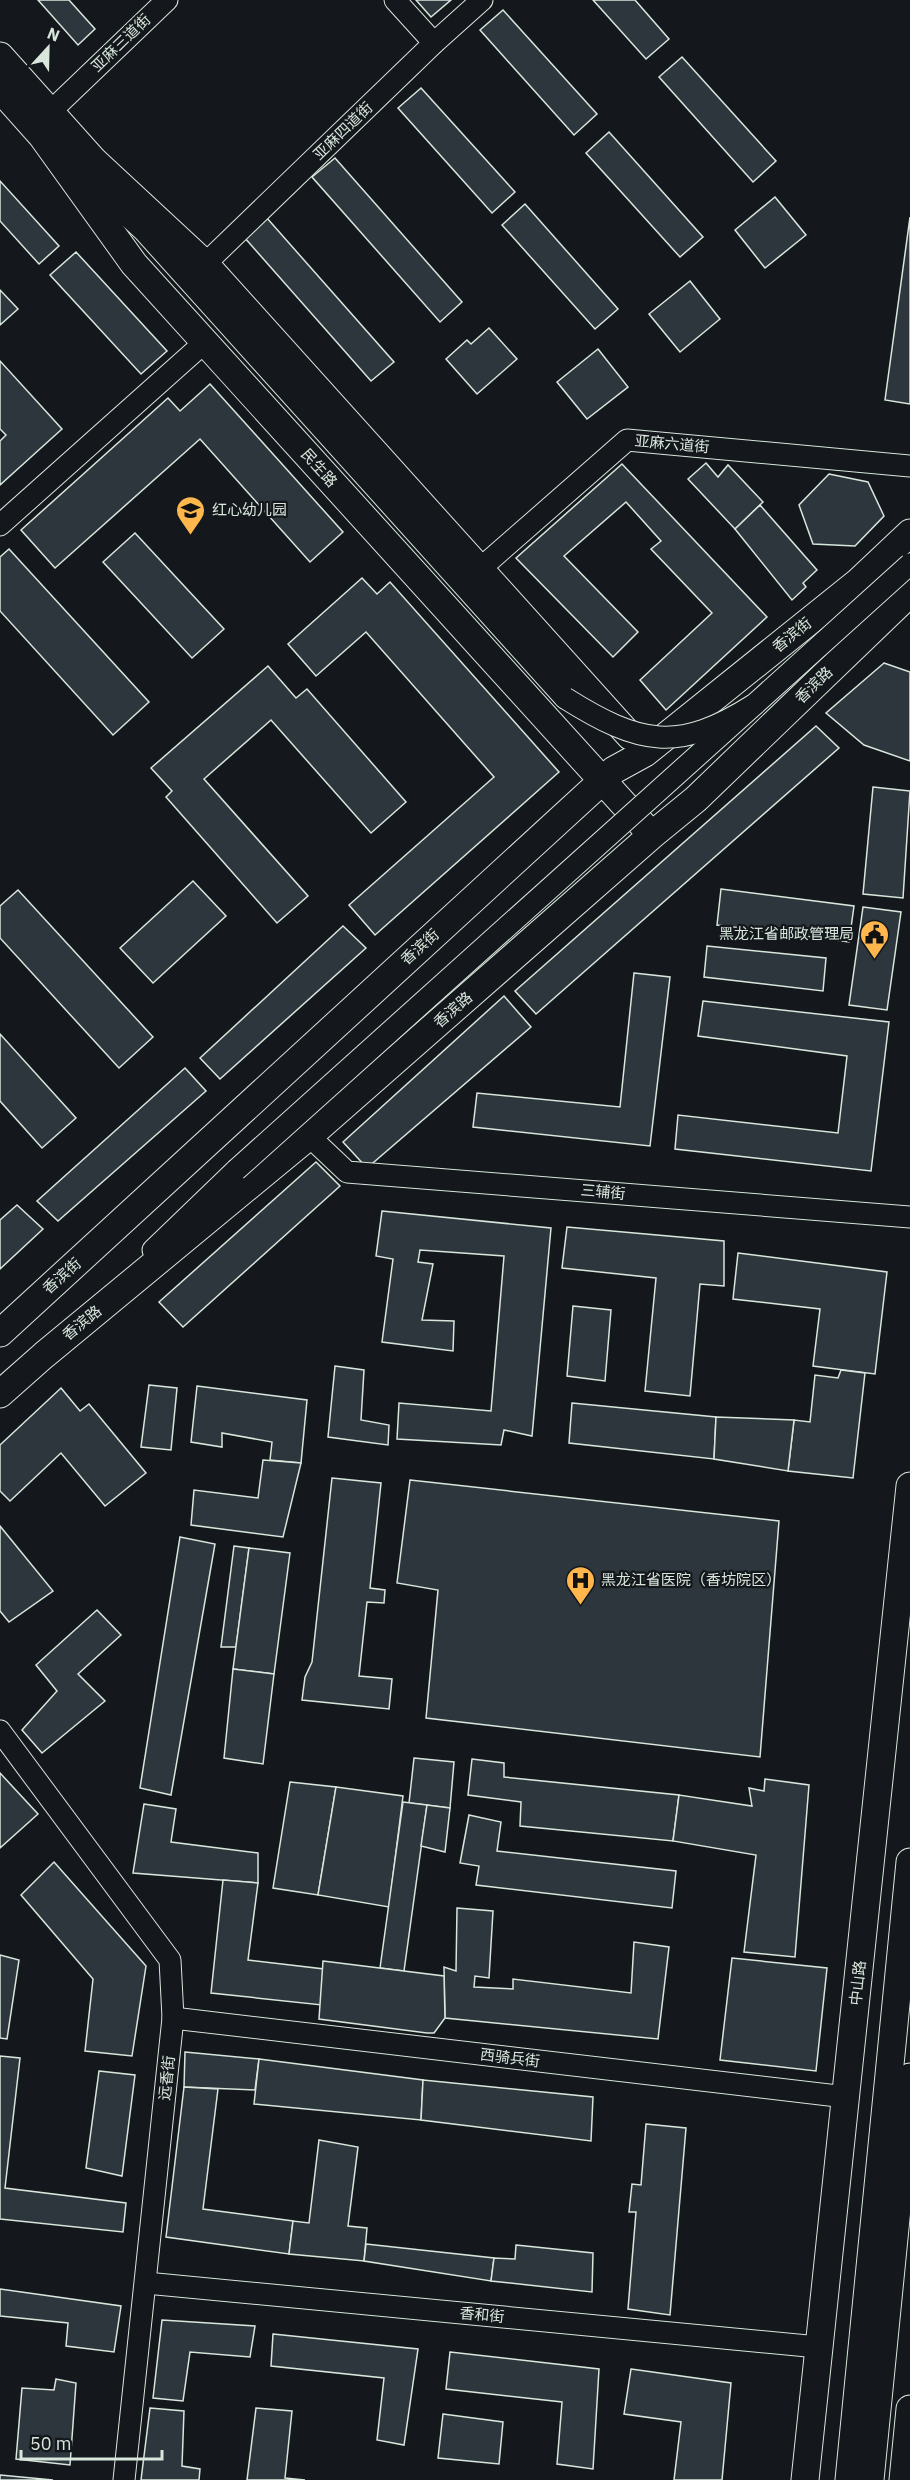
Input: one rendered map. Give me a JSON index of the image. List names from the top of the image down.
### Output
{
  "streets": {
    "main road": [
      "民生路",
      "香滨街",
      "香滨路",
      "中山路"
    ],
    "street": [
      "亚麻三道街",
      "亚麻四道街",
      "亚麻六道街",
      "三辅街",
      "西骑兵街",
      "远香街",
      "香和街"
    ]
  },
  "crossings": [
    ["亚麻三道街", "民生路"],
    ["亚麻四道街", "民生路"],
    ["亚麻六道街", "民生路"],
    ["民生路", "香滨街"],
    ["民生路", "香滨路"],
    ["香滨路", "三辅街"],
    ["中山路", "西骑兵街"],
    ["中山路", "香和街"],
    ["西骑兵街", "远香街"],
    ["远香街", "香和街"]
  ],
  "places": {
    "school or university": ["红心幼儿园"],
    "public building": ["黑龙江省邮政管理局"],
    "hospital": ["黑龙江省医院（香坊院区）"]
  },
  "scale_bar": "50 m",
  "north": "top"
}
